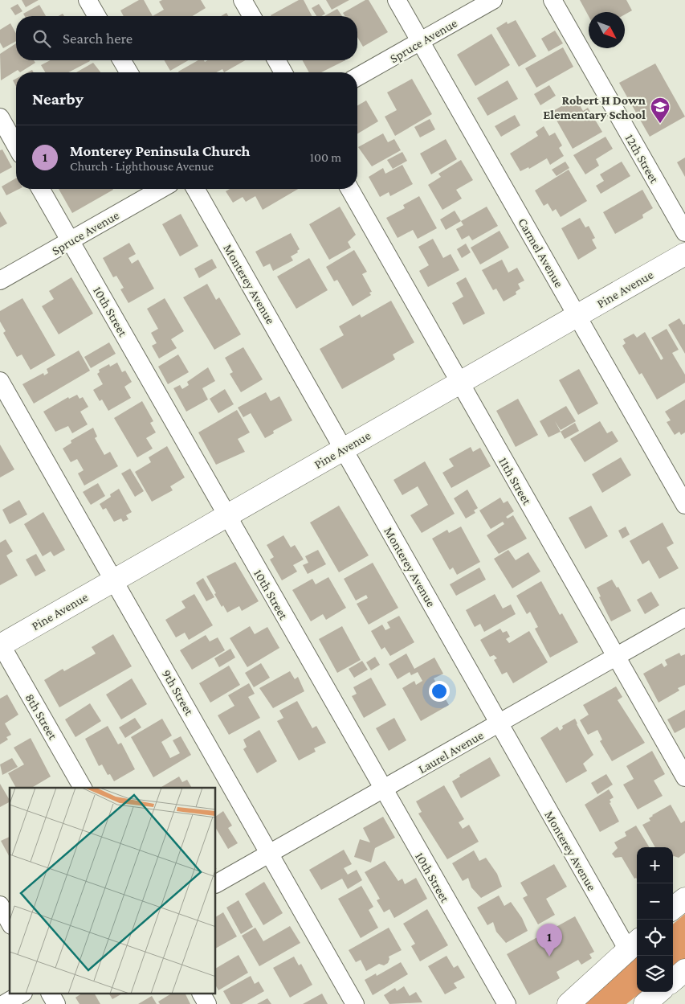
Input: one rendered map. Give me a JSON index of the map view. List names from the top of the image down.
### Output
{
  "streets": {
    "main road": ["Pine Avenue"],
    "street": [
      "Spruce Avenue",
      "12th Street",
      "Carmel Avenue",
      "Monterey Avenue",
      "10th Street",
      "11th Street",
      "9th Street",
      "8th Street",
      "Laurel Avenue"
    ]
  },
  "crossings": [
    ["Spruce Avenue", "Carmel Avenue"],
    ["Spruce Avenue", "10th Street"],
    ["Carmel Avenue", "Pine Avenue"],
    ["Monterey Avenue", "Pine Avenue"],
    ["Monterey Avenue", "Laurel Avenue"],
    ["Pine Avenue", "10th Street"],
    ["Pine Avenue", "11th Street"],
    ["Pine Avenue", "9th Street"],
    ["Pine Avenue", "8th Street"],
    ["10th Street", "Laurel Avenue"],
    ["11th Street", "Laurel Avenue"],
    ["9th Street", "Laurel Avenue"]
  ],
  "places": {
    "school or university": ["Robert H Down Elementary School"]
  },
  "north": "bottom right",
  "page": {
    "search": "Search here",
    "heading": "Nearby",
    "list": [
      {
        "mark": "1",
        "name": "Monterey Peninsula Church",
        "note": "Church · Lighthouse Avenue",
        "value": "100 m"
      }
    ],
    "map_buttons": ["+", "−"],
    "pins": "1"
  }
}
